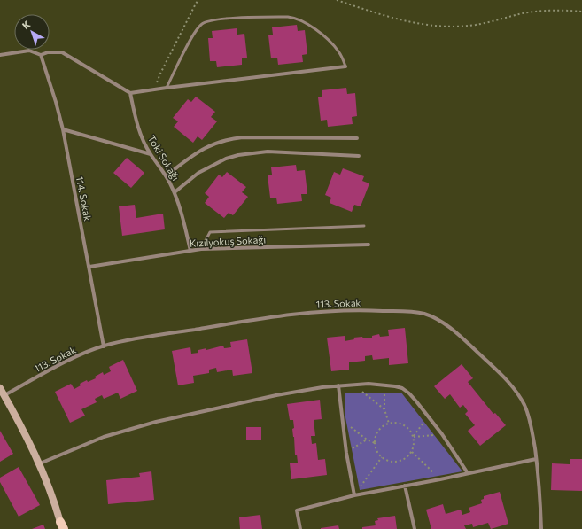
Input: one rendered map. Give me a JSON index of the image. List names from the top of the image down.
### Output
{
  "streets": {
    "street": [
      "Toki Sokağı",
      "114. Sokak",
      "Kızılyokuş Sokağı",
      "113. Sokak"
    ]
  },
  "crossings": [
    ["Toki Sokağı", "Kızılyokuş Sokağı"],
    ["114. Sokak", "Kızılyokuş Sokağı"],
    ["114. Sokak", "113. Sokak"]
  ],
  "north": "top left"
}
